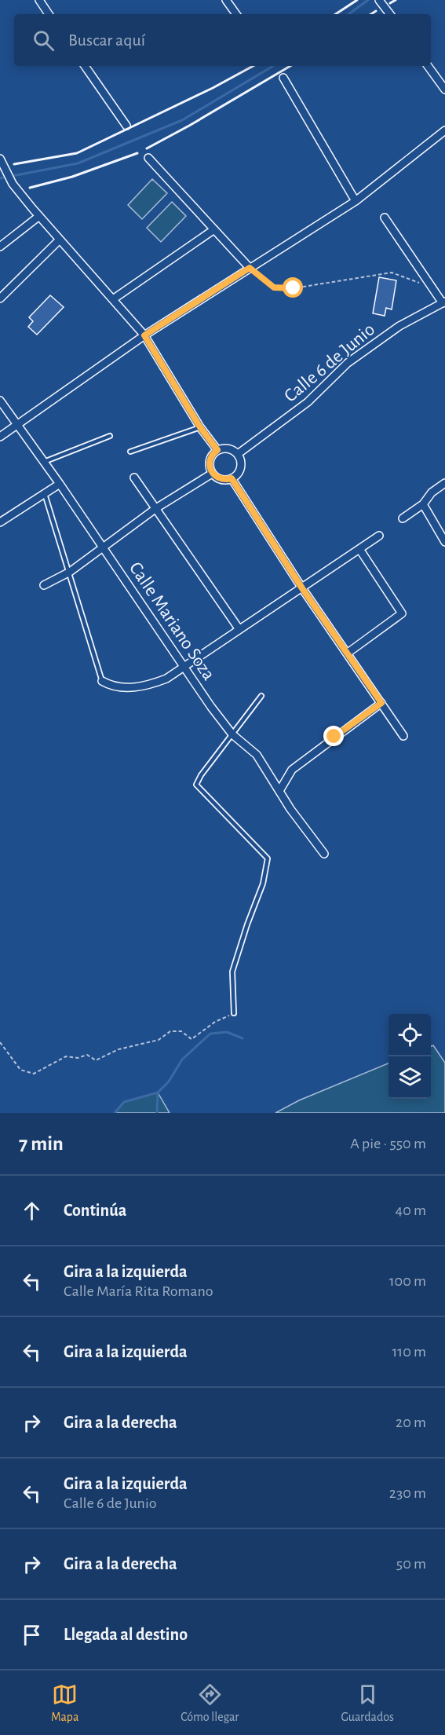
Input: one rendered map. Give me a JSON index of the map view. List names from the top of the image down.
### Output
{
  "streets": {
    "street": ["Calle 6 de Junio", "Calle Mariano Soza"]
  },
  "page": {
    "search": "Buscar aquí",
    "heading": ["7 min", "A pie · 550 m"],
    "list": [
      ["Continúa", "40 m"],
      ["Gira a la izquierda", "Calle María Rita Romano", "100 m"],
      ["Gira a la izquierda", "110 m"],
      ["Gira a la derecha", "20 m"],
      ["Gira a la izquierda", "Calle 6 de Junio", "230 m"],
      ["Gira a la derecha", "50 m"],
      "Llegada al destino"
    ],
    "nav": ["Mapa", "Cómo llegar", "Guardados"]
  }
}
